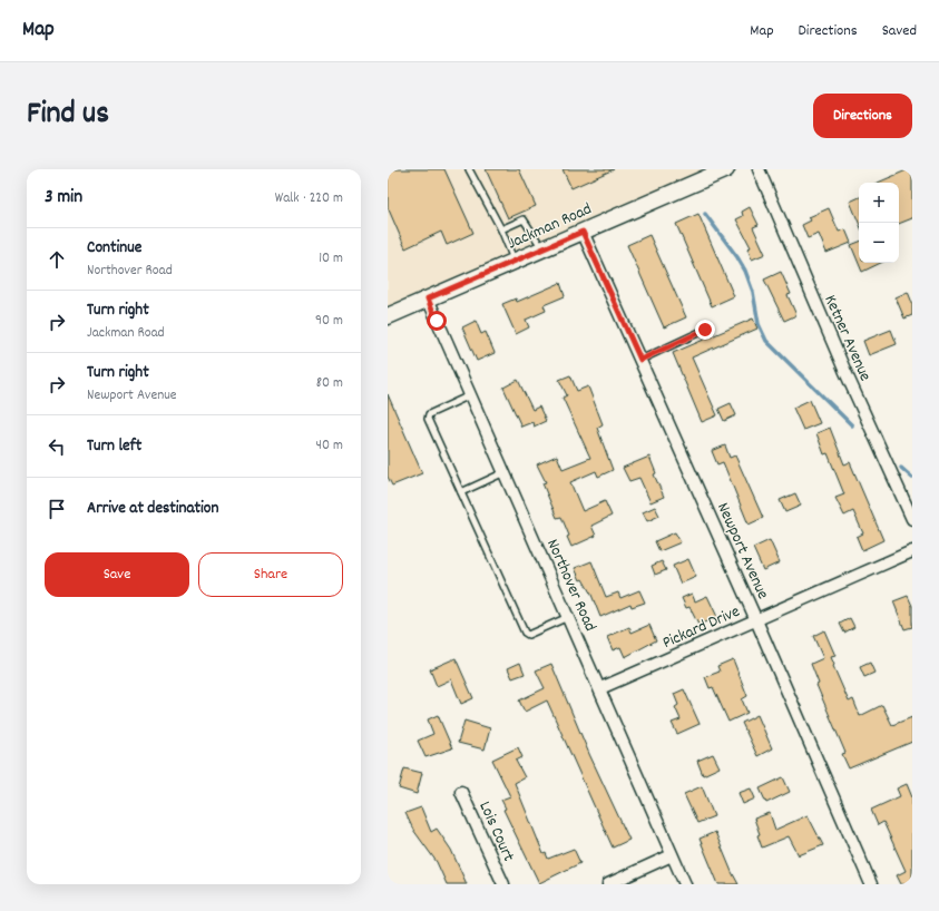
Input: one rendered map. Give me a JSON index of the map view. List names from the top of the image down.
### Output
{
  "streets": {
    "main road": ["Jackman Road"],
    "street": [
      "Ketner Avenue",
      "Newport Avenue",
      "Northover Road",
      "Pickard Drive",
      "Lois Court"
    ]
  },
  "crossings": [
    ["Jackman Road", "Newport Avenue"],
    ["Jackman Road", "Northover Road"],
    ["Newport Avenue", "Pickard Drive"],
    ["Northover Road", "Pickard Drive"]
  ],
  "page": {
    "header": "Map",
    "nav": ["Map", "Directions", "Saved"],
    "title": "Find us",
    "buttons": [
      "Directions",
      ["Save", "Share"]
    ],
    "heading": ["3 min", "Walk · 220 m"],
    "map_buttons": ["+", "−"],
    "list": [
      ["Continue", "Northover Road", "10 m"],
      ["Turn right", "Jackman Road", "90 m"],
      ["Turn right", "Newport Avenue", "80 m"],
      ["Turn left", "40 m"],
      "Arrive at destination"
    ]
  }
}
